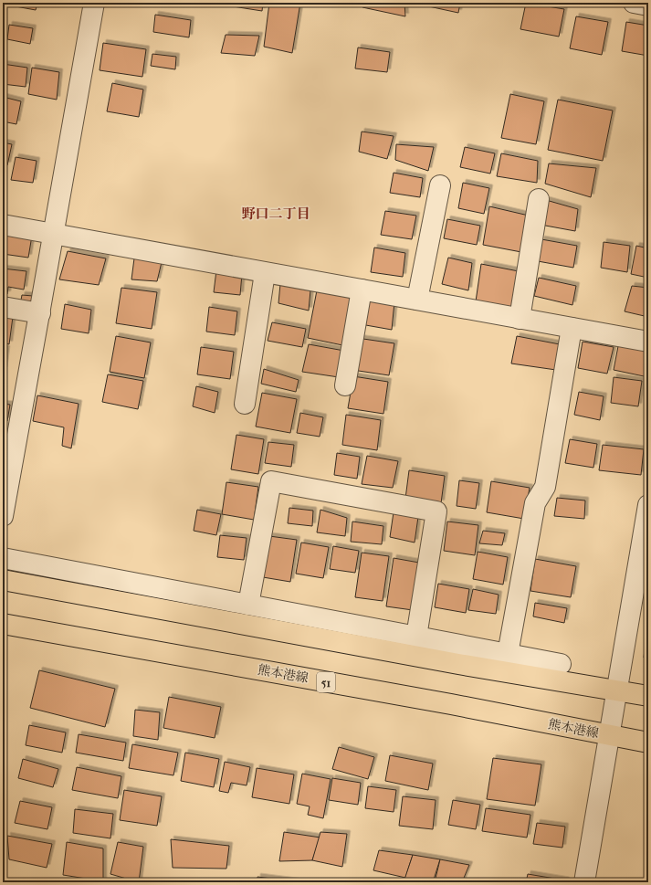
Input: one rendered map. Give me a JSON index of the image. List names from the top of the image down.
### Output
{
  "streets": {
    "main road": ["熊本港線", "51"]
  },
  "districts": ["野口二丁目"]
}
